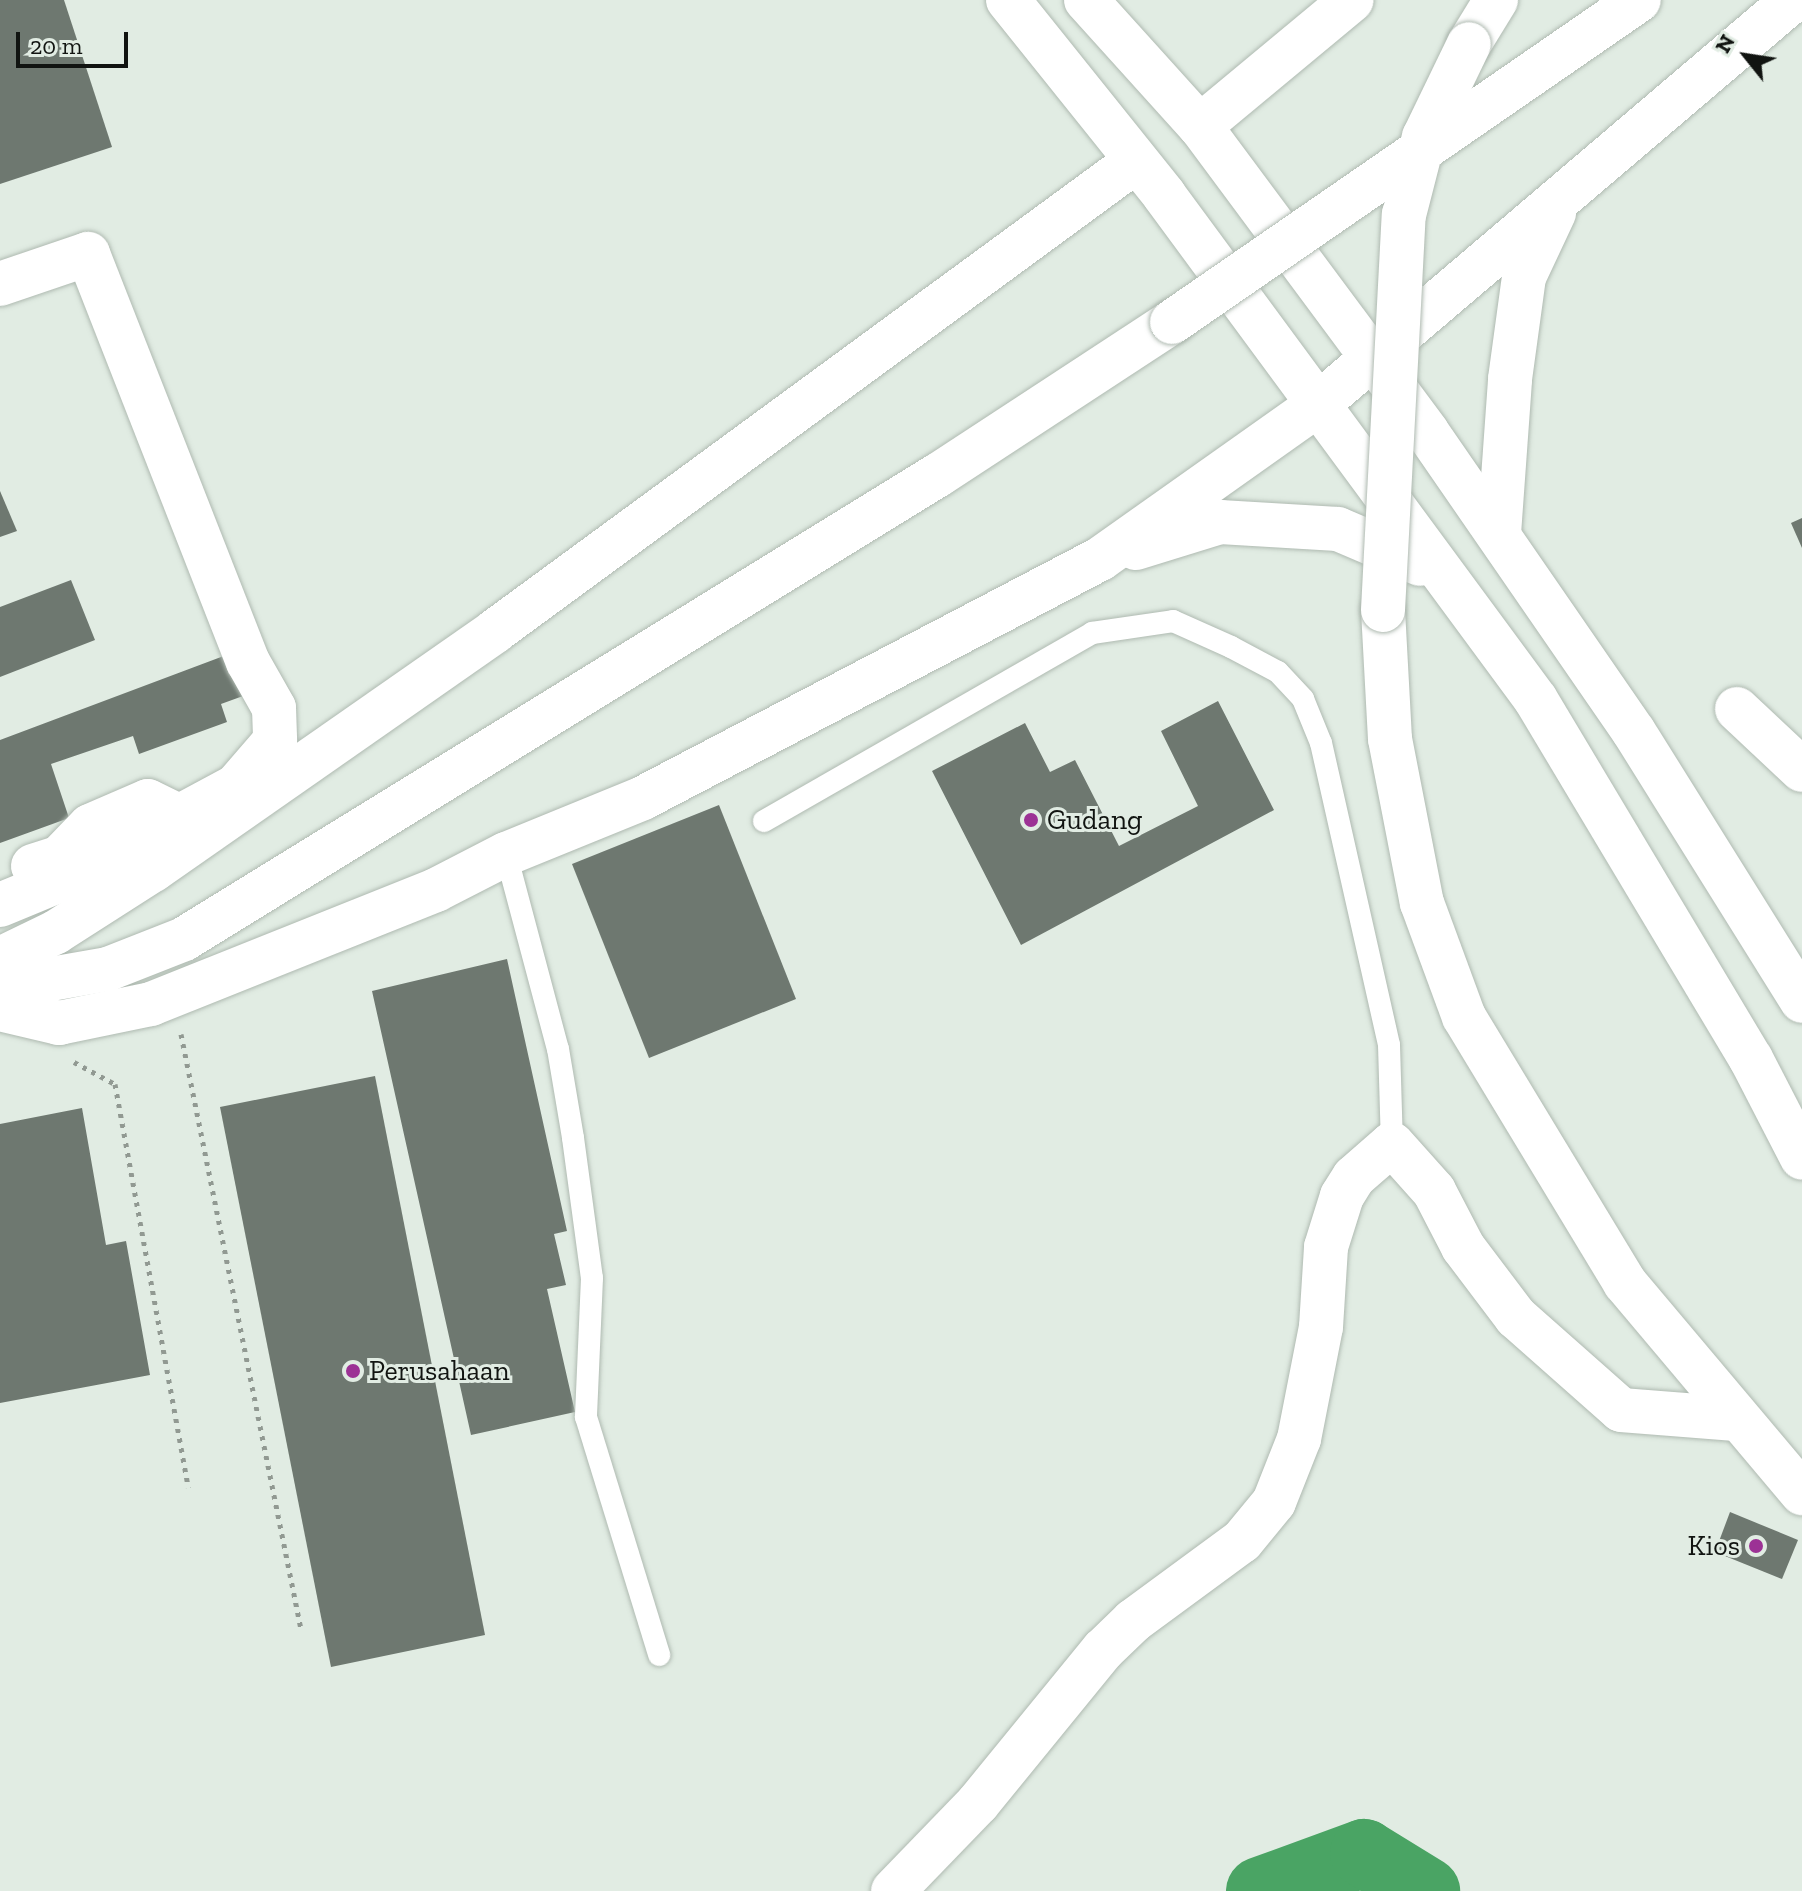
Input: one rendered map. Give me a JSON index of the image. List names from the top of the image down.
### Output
{
  "places": ["Gudang", "Perusahaan", "Kios"],
  "scale_bar": "20 m",
  "north": "top left"
}
